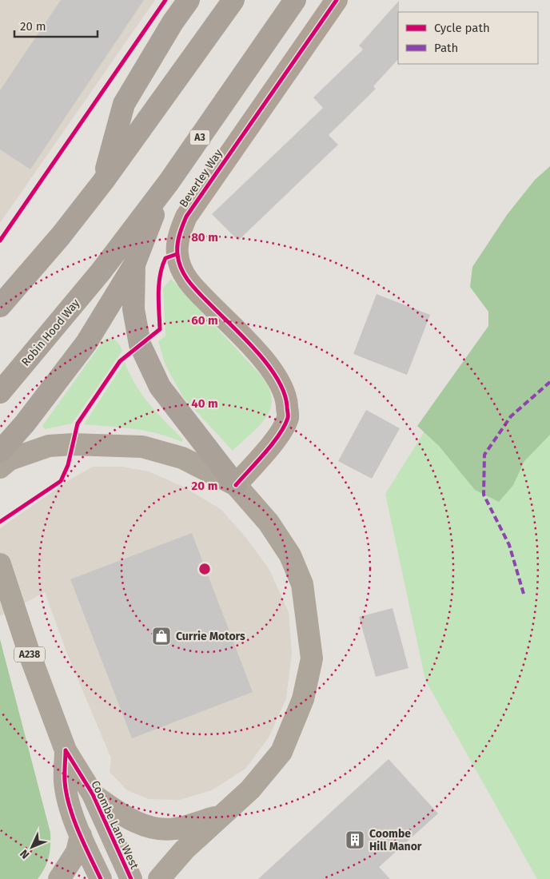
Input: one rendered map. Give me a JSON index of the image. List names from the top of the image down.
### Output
{
  "streets": {
    "highway": ["A3", "Robin Hood Way"],
    "main road": ["A238", "Coombe Lane West"],
    "street": ["Beverley Way"]
  },
  "crossings": [
    ["A3", "Robin Hood Way"],
    ["A238", "Coombe Lane West"]
  ],
  "places": {
    "shop": ["Currie Motors"],
    "building": ["Coombe Hill Manor"]
  },
  "legend": ["Cycle path", "Path"],
  "scale_bar": "20 m",
  "north": "bottom left",
  "rings": [
    "80 m",
    "60 m",
    "40 m",
    "20 m"
  ]
}
